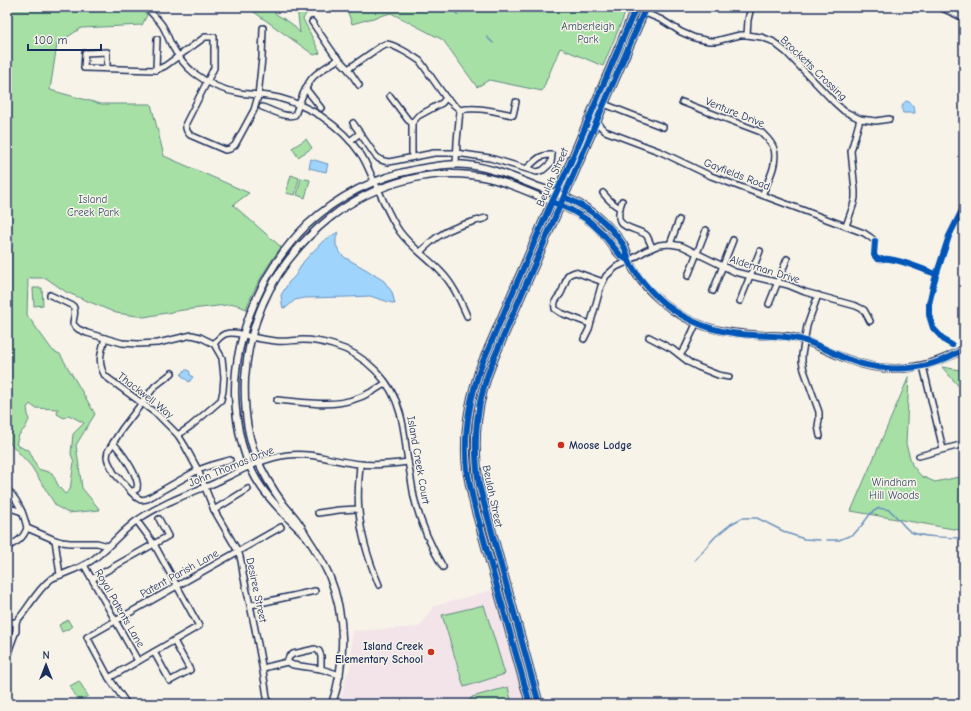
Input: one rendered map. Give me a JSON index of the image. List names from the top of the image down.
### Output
{
  "streets": {
    "main road": ["Beulah Street"],
    "street": [
      "Brocketts Crossing",
      "Venture Drive",
      "Gayfields Road",
      "Alderman Drive",
      "Thackwell Way",
      "Island Creek Court",
      "John Thomas Drive",
      "Patent Parish Lane",
      "Desiree Street",
      "Royal Patents Lane"
    ]
  },
  "crossings": [
    ["Brocketts Crossing", "Beulah Street"],
    ["Venture Drive", "Gayfields Road"],
    ["Gayfields Road", "Beulah Street"],
    ["Thackwell Way", "John Thomas Drive"],
    ["Thackwell Way", "Desiree Street"],
    ["Island Creek Court", "John Thomas Drive"],
    ["John Thomas Drive", "Desiree Street"],
    ["John Thomas Drive", "Royal Patents Lane"],
    ["Patent Parish Lane", "Desiree Street"],
    ["Patent Parish Lane", "Royal Patents Lane"]
  ],
  "parks": ["Amberleigh Park", "Island Creek Park", "Windham Hill Woods"],
  "places": ["Moose Lodge", "Island Creek Elementary School"],
  "scale_bar": "100 m",
  "north": "top"
}
